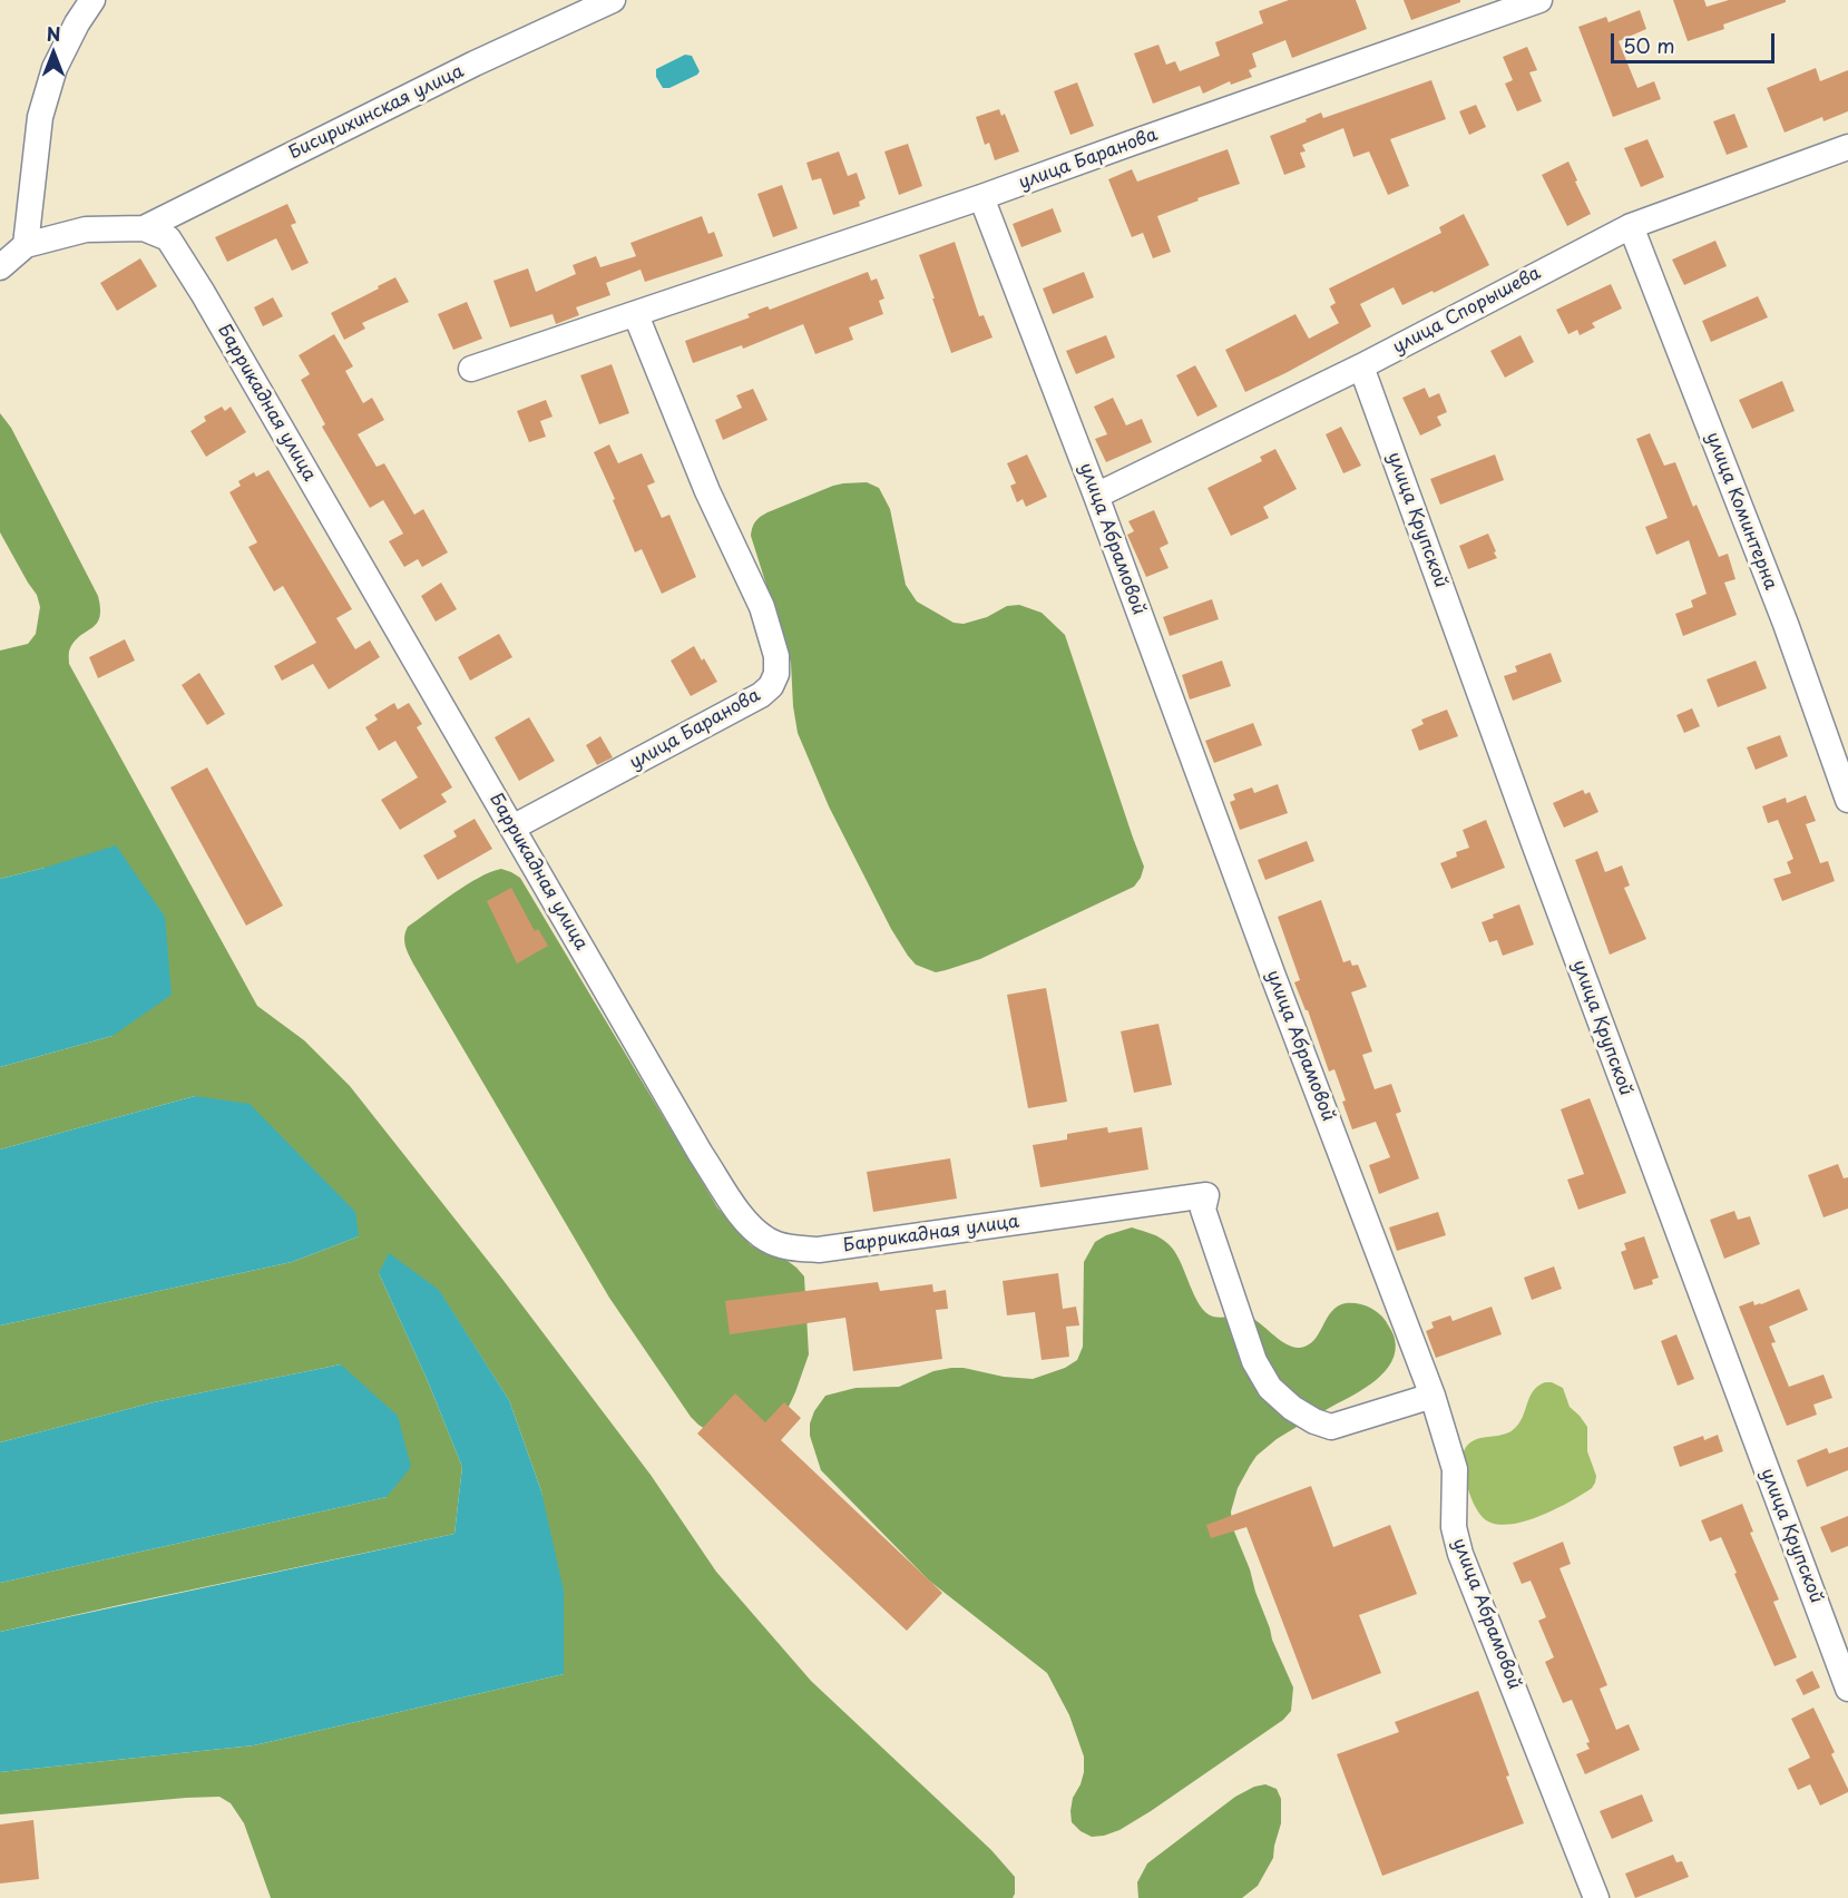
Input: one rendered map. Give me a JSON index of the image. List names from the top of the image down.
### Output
{
  "streets": {
    "street": [
      "Бисирихинская улица",
      "улица Баранова",
      "улица Спорышева",
      "Баррикадная улица",
      "улица Коминтерна",
      "улица Крупской",
      "улица Абрамовой"
    ]
  },
  "crossings": [
    ["Бисирихинская улица", "Баррикадная улица"],
    ["улица Баранова", "Баррикадная улица"],
    ["улица Баранова", "улица Абрамовой"],
    ["улица Спорышева", "улица Коминтерна"],
    ["улица Спорышева", "улица Крупской"],
    ["улица Спорышева", "улица Абрамовой"],
    ["Баррикадная улица", "улица Абрамовой"]
  ],
  "scale_bar": "50 m",
  "north": "top"
}
